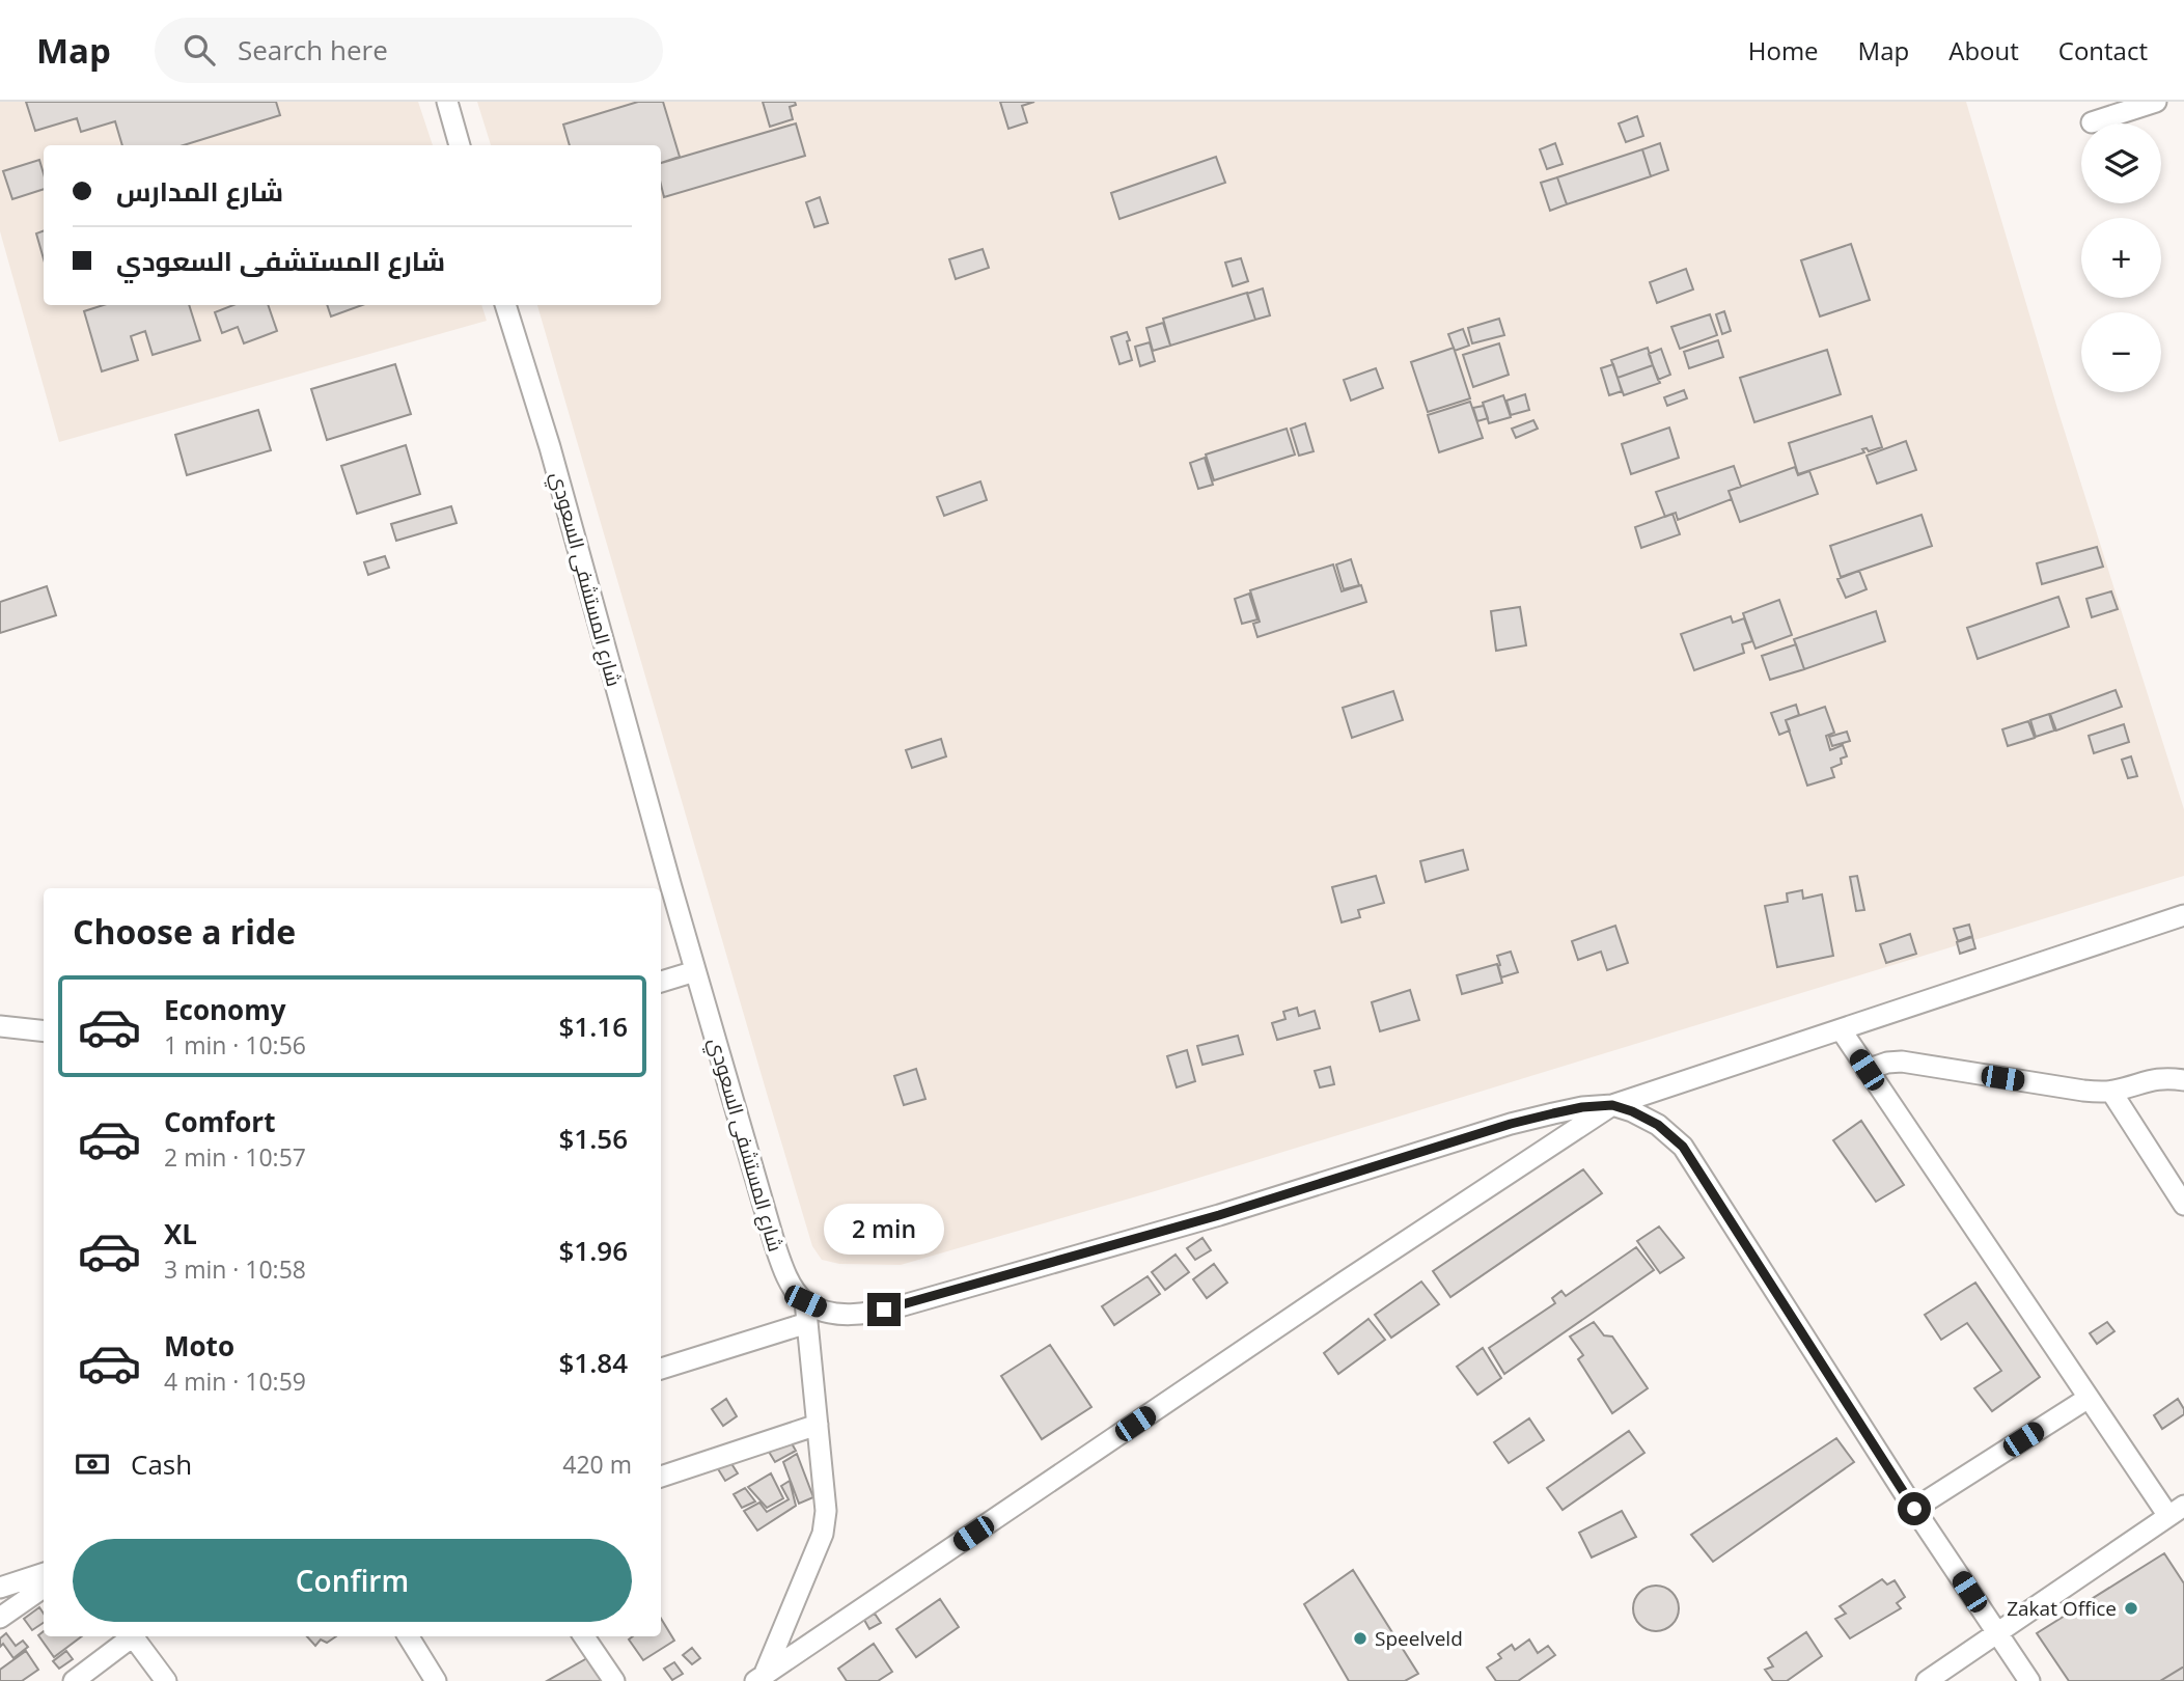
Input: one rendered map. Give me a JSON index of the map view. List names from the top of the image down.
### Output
{
  "streets": {
    "street": ["شارع المستشفى السعودي"]
  },
  "places": ["Zakat Office", "Speelveld"],
  "page": {
    "header": "Map",
    "search": "Search here",
    "nav": [
      "Home",
      "Map",
      "About",
      "Contact"
    ],
    "map_buttons": ["+", "−"],
    "banner": ["شارع المدارس", "شارع المستشفى السعودي"],
    "heading": "Choose a ride",
    "list": [
      {
        "name": "Economy",
        "note": "1 min · 10:56",
        "value": "$1.16"
      },
      {
        "name": "Comfort",
        "note": "2 min · 10:57",
        "value": "$1.56"
      },
      {
        "name": "XL",
        "note": "3 min · 10:58",
        "value": "$1.96"
      },
      {
        "name": "Moto",
        "note": "4 min · 10:59",
        "value": "$1.84"
      }
    ],
    "bubble": "2 min",
    "pay": ["Cash", "420 m"],
    "buttons": "Confirm"
  }
}
